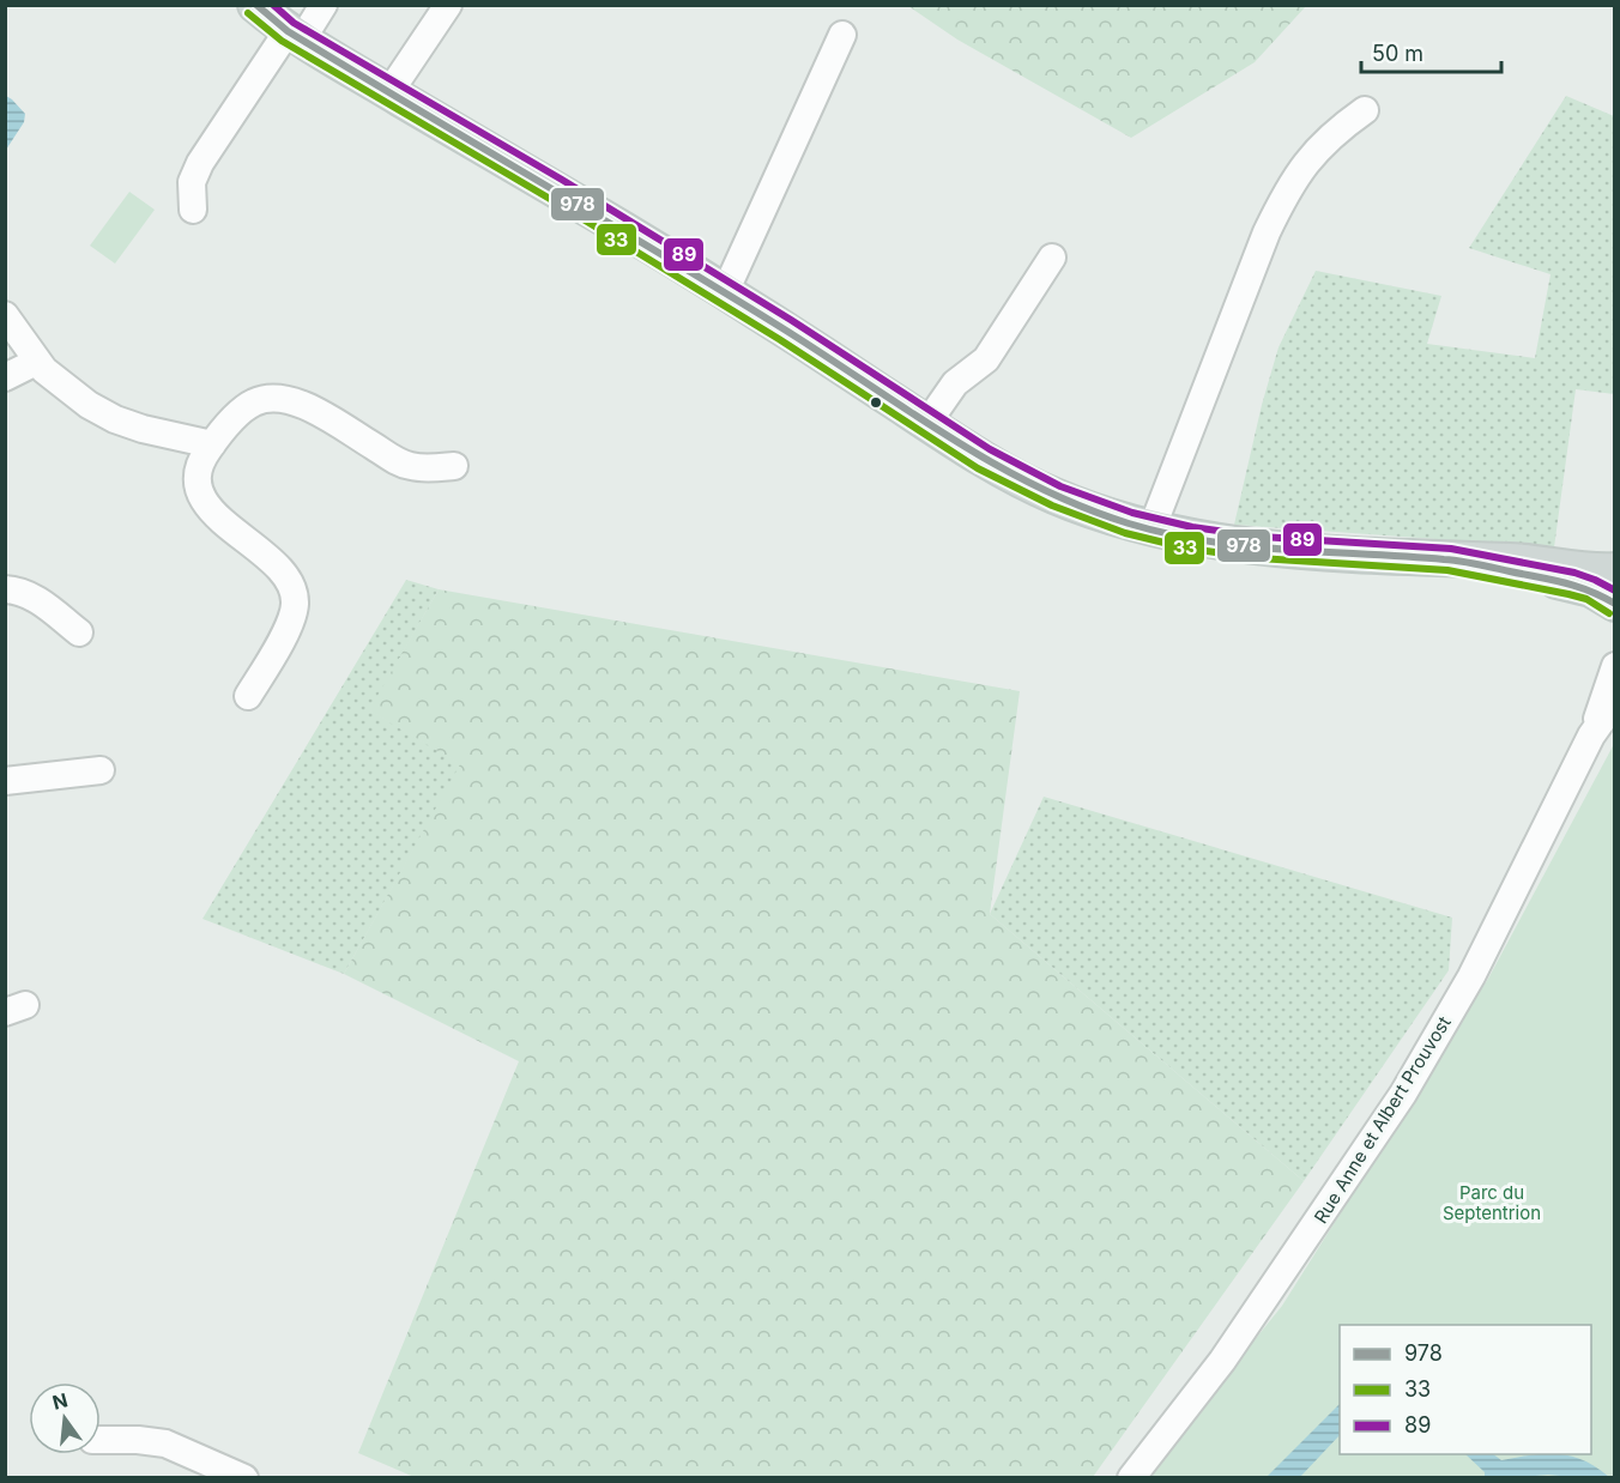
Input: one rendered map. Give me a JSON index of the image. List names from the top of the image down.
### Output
{
  "streets": {
    "street": ["Rue Anne et Albert Prouvost"]
  },
  "parks": ["Parc du Septentrion"],
  "lines": ["transit line 978", "transit line 89", "transit line 33"],
  "legend": ["978", "33", "89"],
  "scale_bar": "50 m",
  "north": "top"
}
